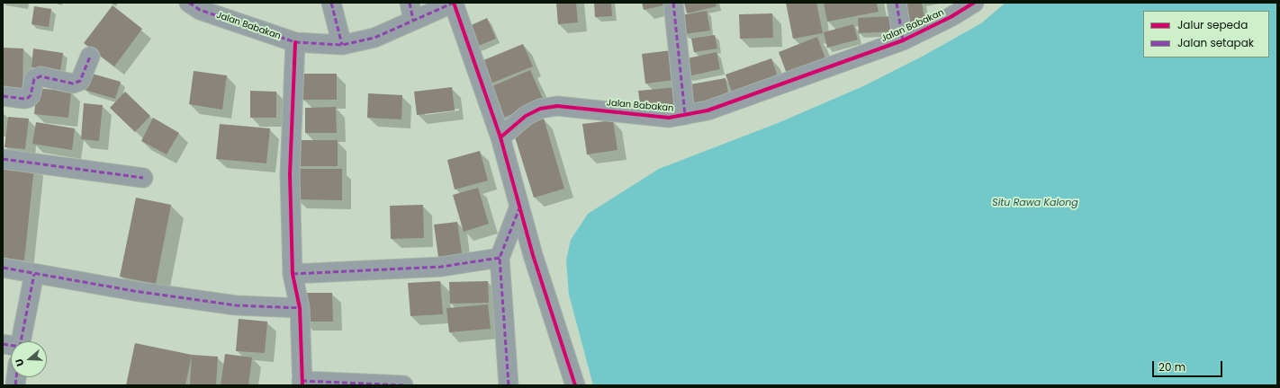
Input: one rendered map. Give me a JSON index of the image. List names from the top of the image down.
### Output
{
  "streets": {
    "street": ["Jalan Babakan"]
  },
  "water": ["Situ Rawa Kalong"],
  "legend": ["Jalur sepeda", "Jalan setapak"],
  "scale_bar": "20 m",
  "north": "left"
}
